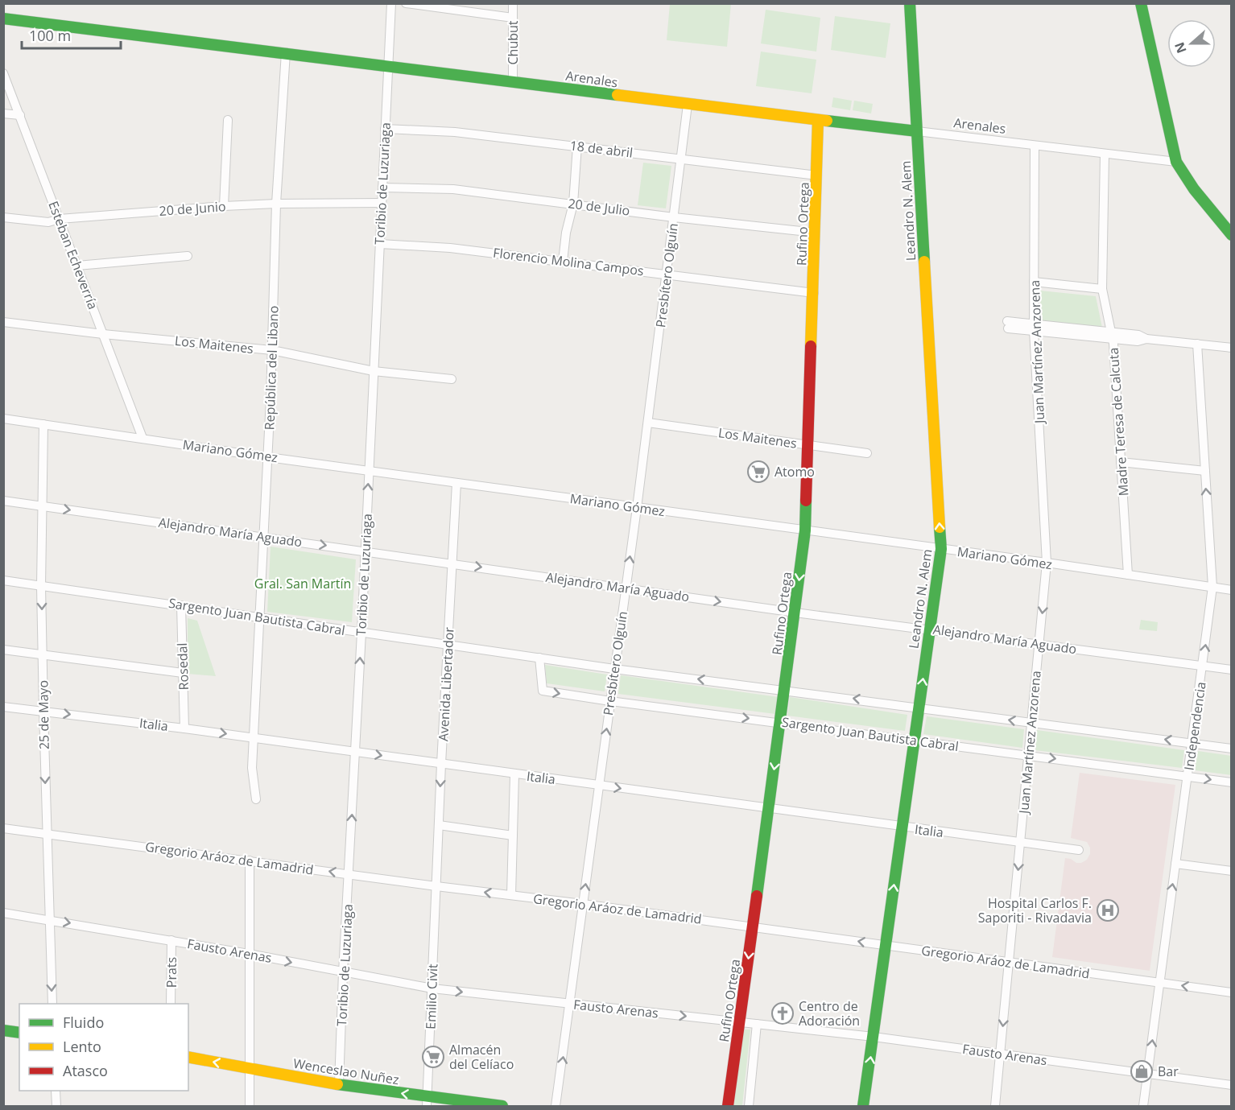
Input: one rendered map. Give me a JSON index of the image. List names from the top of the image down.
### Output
{
  "streets": {
    "street": [
      "Chubut",
      "Arenales",
      "18 de abril",
      "Toribio de Luzuriaga",
      "20 de Julio",
      "20 de Junio",
      "Leandro N. Alem",
      "Rufino Ortega",
      "Esteban Echeverría",
      "Florencio Molina Campos",
      "Presbítero Olguín",
      "Los Maitenes",
      "Juan Martínez Anzorena",
      "República del Libano",
      "Madre Teresa de Calcuta",
      "Mariano Gómez",
      "Alejandro María Aguado",
      "Sargento Juan Bautista Cabral",
      "Rosedal",
      "Avenida Libertador",
      "25 de Mayo",
      "Italia",
      "Independencia",
      "Gregorio Aráoz de Lamadrid",
      "Fausto Arenas",
      "Prats",
      "Emilio Civit",
      "Wenceslao Nuñez"
    ]
  },
  "crossings": [
    ["Chubut", "Arenales"],
    ["Arenales", "Toribio de Luzuriaga"],
    ["Arenales", "Leandro N. Alem"],
    ["Arenales", "Rufino Ortega"],
    ["Arenales", "Presbítero Olguín"],
    ["Arenales", "Juan Martínez Anzorena"],
    ["Arenales", "República del Libano"],
    ["Arenales", "Madre Teresa de Calcuta"],
    ["18 de abril", "Toribio de Luzuriaga"],
    ["18 de abril", "Rufino Ortega"],
    ["18 de abril", "Presbítero Olguín"],
    ["Toribio de Luzuriaga", "20 de Julio"],
    ["Toribio de Luzuriaga", "20 de Junio"],
    ["Toribio de Luzuriaga", "Florencio Molina Campos"],
    ["Toribio de Luzuriaga", "Los Maitenes"],
    ["Toribio de Luzuriaga", "Mariano Gómez"],
    ["Toribio de Luzuriaga", "Alejandro María Aguado"],
    ["Toribio de Luzuriaga", "Sargento Juan Bautista Cabral"],
    ["Toribio de Luzuriaga", "Italia"],
    ["Toribio de Luzuriaga", "Gregorio Aráoz de Lamadrid"],
    ["Toribio de Luzuriaga", "Fausto Arenas"],
    ["Toribio de Luzuriaga", "Wenceslao Nuñez"],
    ["20 de Julio", "Rufino Ortega"],
    ["20 de Julio", "Presbítero Olguín"],
    ["20 de Junio", "Esteban Echeverría"],
    ["20 de Junio", "República del Libano"],
    ["Leandro N. Alem", "Mariano Gómez"],
    ["Leandro N. Alem", "Alejandro María Aguado"],
    ["Leandro N. Alem", "Sargento Juan Bautista Cabral"],
    ["Leandro N. Alem", "Italia"],
    ["Leandro N. Alem", "Gregorio Aráoz de Lamadrid"],
    ["Leandro N. Alem", "Fausto Arenas"],
    ["Rufino Ortega", "Florencio Molina Campos"],
    ["Rufino Ortega", "Los Maitenes"],
    ["Rufino Ortega", "Mariano Gómez"],
    ["Rufino Ortega", "Alejandro María Aguado"],
    ["Rufino Ortega", "Sargento Juan Bautista Cabral"],
    ["Rufino Ortega", "Italia"],
    ["Rufino Ortega", "Gregorio Aráoz de Lamadrid"],
    ["Rufino Ortega", "Fausto Arenas"],
    ["Esteban Echeverría", "Los Maitenes"],
    ["Esteban Echeverría", "Mariano Gómez"],
    ["Florencio Molina Campos", "Presbítero Olguín"],
    ["Presbítero Olguín", "Los Maitenes"],
    ["Presbítero Olguín", "Mariano Gómez"],
    ["Presbítero Olguín", "Alejandro María Aguado"],
    ["Presbítero Olguín", "Sargento Juan Bautista Cabral"],
    ["Presbítero Olguín", "Italia"],
    ["Presbítero Olguín", "Gregorio Aráoz de Lamadrid"],
    ["Presbítero Olguín", "Fausto Arenas"],
    ["Los Maitenes", "República del Libano"],
    ["Juan Martínez Anzorena", "Mariano Gómez"],
    ["Juan Martínez Anzorena", "Alejandro María Aguado"],
    ["Juan Martínez Anzorena", "Sargento Juan Bautista Cabral"],
    ["Juan Martínez Anzorena", "Italia"],
    ["Juan Martínez Anzorena", "Gregorio Aráoz de Lamadrid"],
    ["Juan Martínez Anzorena", "Fausto Arenas"],
    ["República del Libano", "Mariano Gómez"],
    ["República del Libano", "Alejandro María Aguado"],
    ["República del Libano", "Sargento Juan Bautista Cabral"],
    ["República del Libano", "Italia"],
    ["Madre Teresa de Calcuta", "Mariano Gómez"],
    ["Mariano Gómez", "Avenida Libertador"],
    ["Mariano Gómez", "25 de Mayo"],
    ["Mariano Gómez", "Independencia"],
    ["Alejandro María Aguado", "Avenida Libertador"],
    ["Alejandro María Aguado", "25 de Mayo"],
    ["Alejandro María Aguado", "Independencia"],
    ["Sargento Juan Bautista Cabral", "Rosedal"],
    ["Sargento Juan Bautista Cabral", "Avenida Libertador"],
    ["Sargento Juan Bautista Cabral", "25 de Mayo"],
    ["Sargento Juan Bautista Cabral", "Independencia"],
    ["Rosedal", "Italia"],
    ["Avenida Libertador", "Italia"],
    ["Avenida Libertador", "Gregorio Aráoz de Lamadrid"],
    ["Avenida Libertador", "Emilio Civit"],
    ["25 de Mayo", "Italia"],
    ["25 de Mayo", "Gregorio Aráoz de Lamadrid"],
    ["25 de Mayo", "Fausto Arenas"],
    ["Independencia", "Gregorio Aráoz de Lamadrid"],
    ["Independencia", "Fausto Arenas"],
    ["Gregorio Aráoz de Lamadrid", "Emilio Civit"],
    ["Fausto Arenas", "Prats"],
    ["Fausto Arenas", "Emilio Civit"],
    ["Emilio Civit", "Wenceslao Nuñez"]
  ],
  "one_way": [
    "Leandro N. Alem",
    "Presbítero Olguín",
    "Alejandro María Aguado",
    "25 de Mayo",
    "Italia",
    "Independencia",
    "Fausto Arenas",
    "Wenceslao Nuñez"
  ],
  "parks": ["Gral. San Martín"],
  "places": {
    "supermarket": ["Atomo", "Almacén del Celíaco"],
    "hospital": ["Hospital Carlos F. Saporiti - Rivadavia"],
    "church": ["Centro de Adoración"],
    "shop": ["Bar"]
  },
  "legend": ["Fluido", "Lento", "Atasco"],
  "scale_bar": "100 m",
  "north": "left"
}
